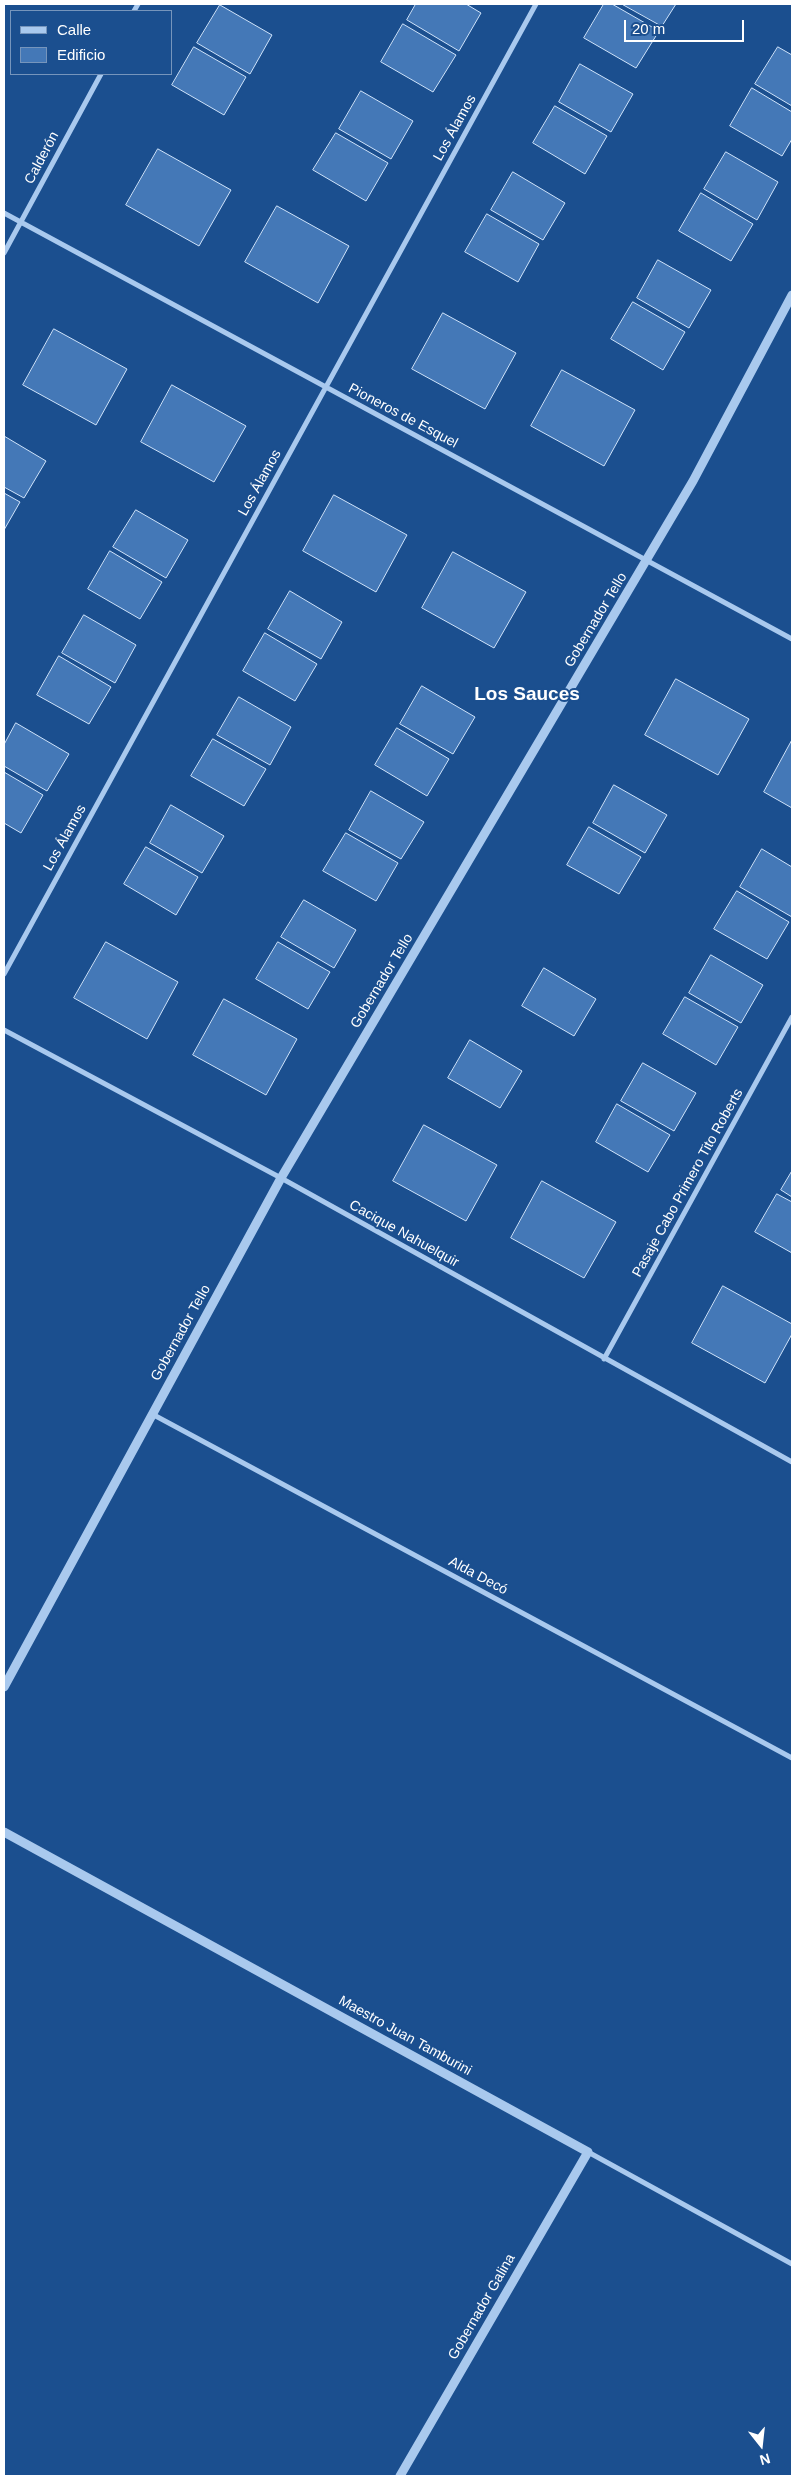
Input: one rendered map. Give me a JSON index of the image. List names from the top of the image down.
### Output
{
  "streets": {
    "street": [
      "Los Álamos",
      "Calderón",
      "Pioneros de Esquel",
      "Gobernador Tello",
      "Pasaje Cabo Primero Tito Roberts",
      "Cacique Nahuelquir",
      "Alda Decó",
      "Maestro Juan Tamburini",
      "Gobernador Galina"
    ]
  },
  "crossings": [
    ["Los Álamos", "Pioneros de Esquel"],
    ["Calderón", "Pioneros de Esquel"],
    ["Pioneros de Esquel", "Gobernador Tello"],
    ["Gobernador Tello", "Cacique Nahuelquir"],
    ["Gobernador Tello", "Alda Decó"],
    ["Pasaje Cabo Primero Tito Roberts", "Cacique Nahuelquir"],
    ["Maestro Juan Tamburini", "Gobernador Galina"]
  ],
  "districts": ["Los Sauces"],
  "legend": ["Calle", "Edificio"],
  "scale_bar": "20 m",
  "north": "bottom"
}
